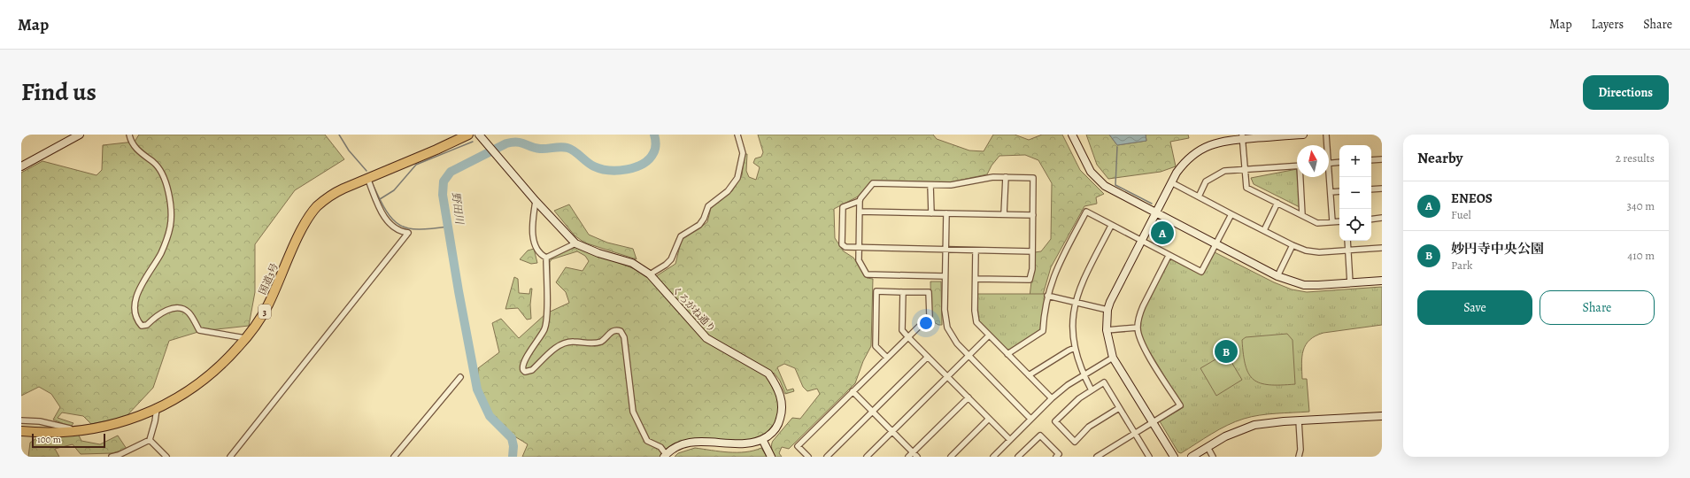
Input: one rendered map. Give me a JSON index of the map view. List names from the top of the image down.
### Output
{
  "streets": {
    "highway": ["国道3号", "3"],
    "street": ["くろがね通り"]
  },
  "water": ["野田川"],
  "scale_bar": "100 m",
  "north": "top",
  "page": {
    "header": "Map",
    "nav": ["Map", "Layers", "Share"],
    "title": "Find us",
    "buttons": [
      "Directions",
      ["Save", "Share"]
    ],
    "heading": ["Nearby", "2 results"],
    "map_buttons": ["+", "−"],
    "list": [
      {
        "mark": "A",
        "name": "ENEOS",
        "note": "Fuel",
        "value": "340 m"
      },
      {
        "mark": "B",
        "name": "妙円寺中央公園",
        "note": "Park",
        "value": "410 m"
      }
    ],
    "pins": ["A", "B"],
    "scale": "100 m"
  }
}
